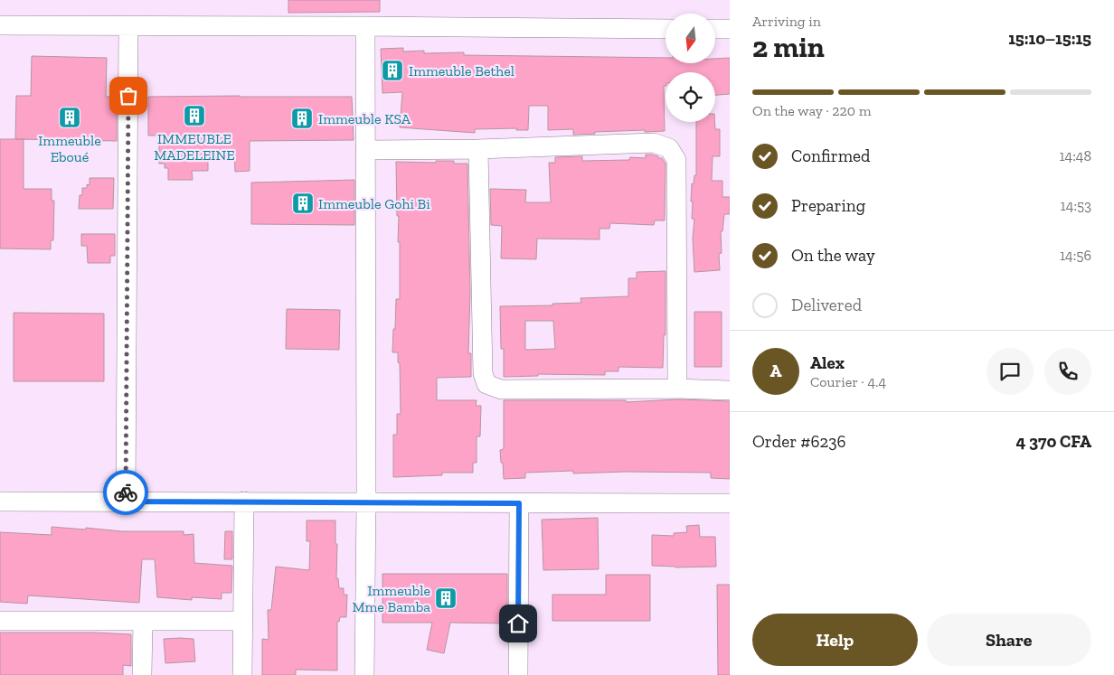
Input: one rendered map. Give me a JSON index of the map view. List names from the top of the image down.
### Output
{
  "places": {
    "building": [
      "Immeuble Bethel",
      "IMMEUBLE MADELEINE",
      "Immeuble Eboué",
      "Immeuble KSA",
      "Immeuble Gohi Bi",
      "Immeuble Mme Bamba"
    ]
  },
  "north": "bottom",
  "page": {
    "heading": ["2 min", "Arriving in", "15:10–15:15"],
    "panel": [
      "Alex",
      "Courier · 4.4",
      "Order #6236",
      "4 370 CFA"
    ],
    "bar": "On the way · 220 m",
    "list": [
      ["Confirmed", "14:48"],
      ["Preparing", "14:53"],
      ["On the way", "14:56"],
      "Delivered"
    ],
    "round": "A",
    "buttons": ["Help", "Share"]
  }
}
